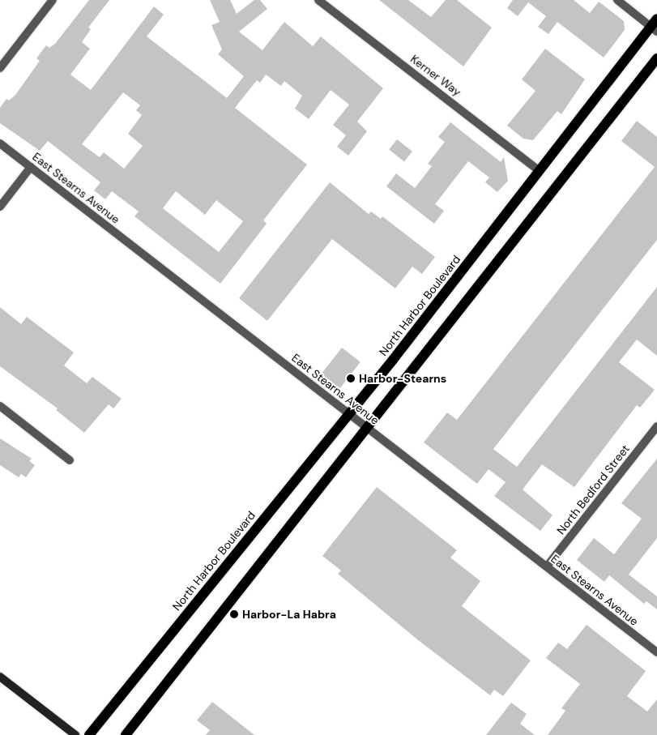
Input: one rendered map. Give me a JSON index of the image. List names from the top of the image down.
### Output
{
  "streets": {
    "main road": ["North Harbor Boulevard"],
    "street": ["Kerner Way", "East Stearns Avenue", "North Bedford Street"]
  },
  "crossings": [
    ["Kerner Way", "North Harbor Boulevard"],
    ["East Stearns Avenue", "North Harbor Boulevard"],
    ["East Stearns Avenue", "North Bedford Street"]
  ],
  "places": ["Harbor-Stearns", "Harbor-La Habra"]
}
